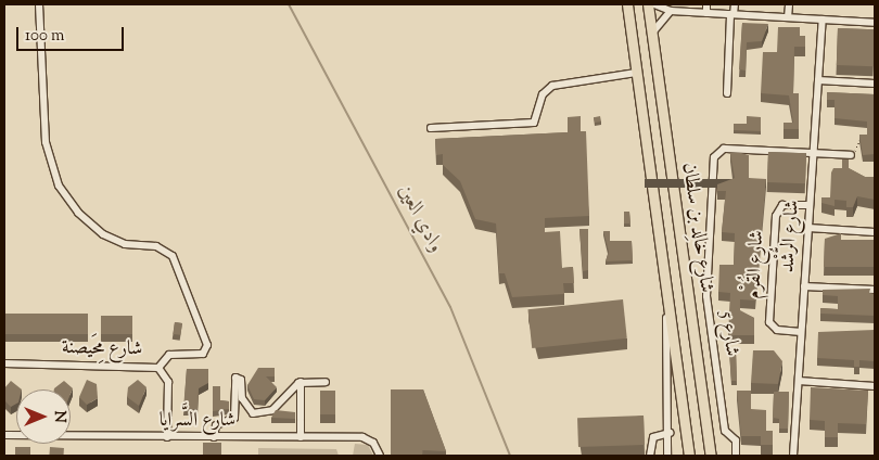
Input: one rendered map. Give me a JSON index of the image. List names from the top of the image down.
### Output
{
  "streets": {
    "main road": ["شارع خالِد بن سلطان"],
    "street": [
      "شارع الرُّشْد",
      "شارع القُرْم",
      "شارع 5",
      "شارع مِحَيصنة",
      "شارع السَّرايا"
    ]
  },
  "crossings": [
    ["شارع الرُّشْد", "شارع القُرْم"],
    ["شارع الرُّشْد", "شارع 5"],
    ["شارع مِحَيصنة", "شارع السَّرايا"]
  ],
  "water": ["وادي العين"],
  "scale_bar": "100 m",
  "north": "right"
}
